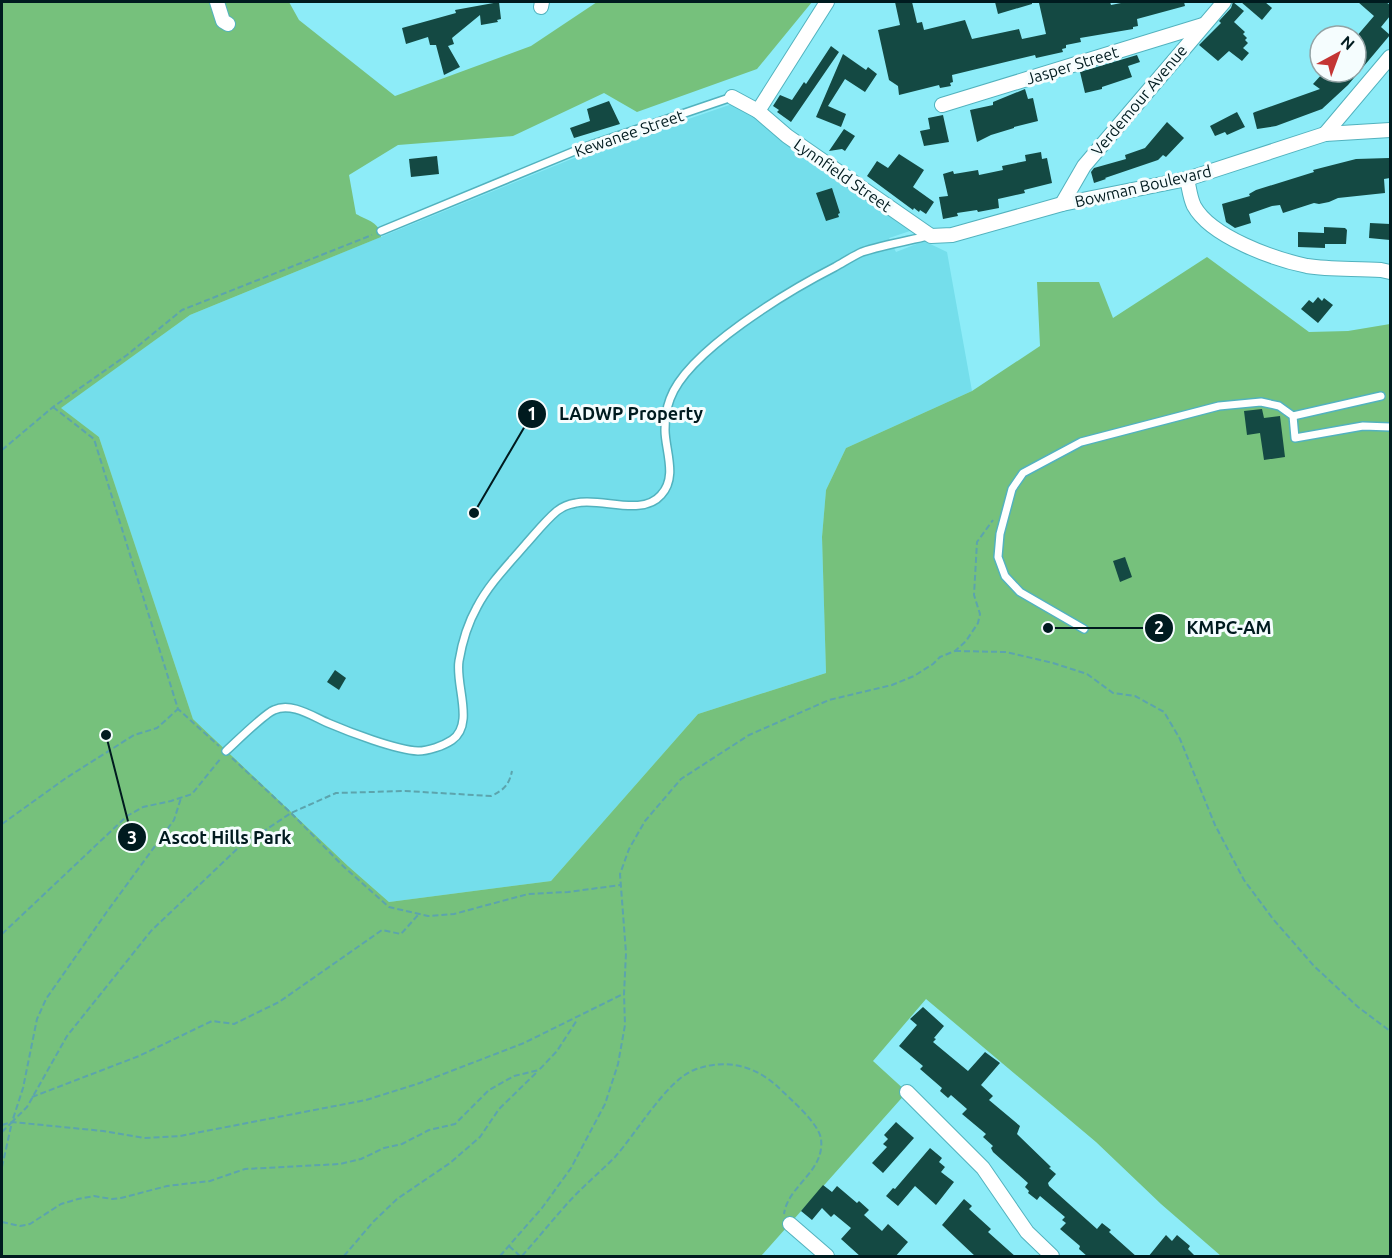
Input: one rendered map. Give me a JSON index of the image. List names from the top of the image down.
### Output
{
  "streets": {
    "street": [
      "Jasper Street",
      "Verdemour Avenue",
      "Kewanee Street",
      "Lynnfield Street",
      "Bowman Boulevard"
    ]
  },
  "crossings": [
    ["Jasper Street", "Verdemour Avenue"],
    ["Verdemour Avenue", "Bowman Boulevard"],
    ["Kewanee Street", "Lynnfield Street"],
    ["Lynnfield Street", "Bowman Boulevard"]
  ],
  "places": ["LADWP Property", "KMPC-AM", "Ascot Hills Park"],
  "north": "top right"
}
